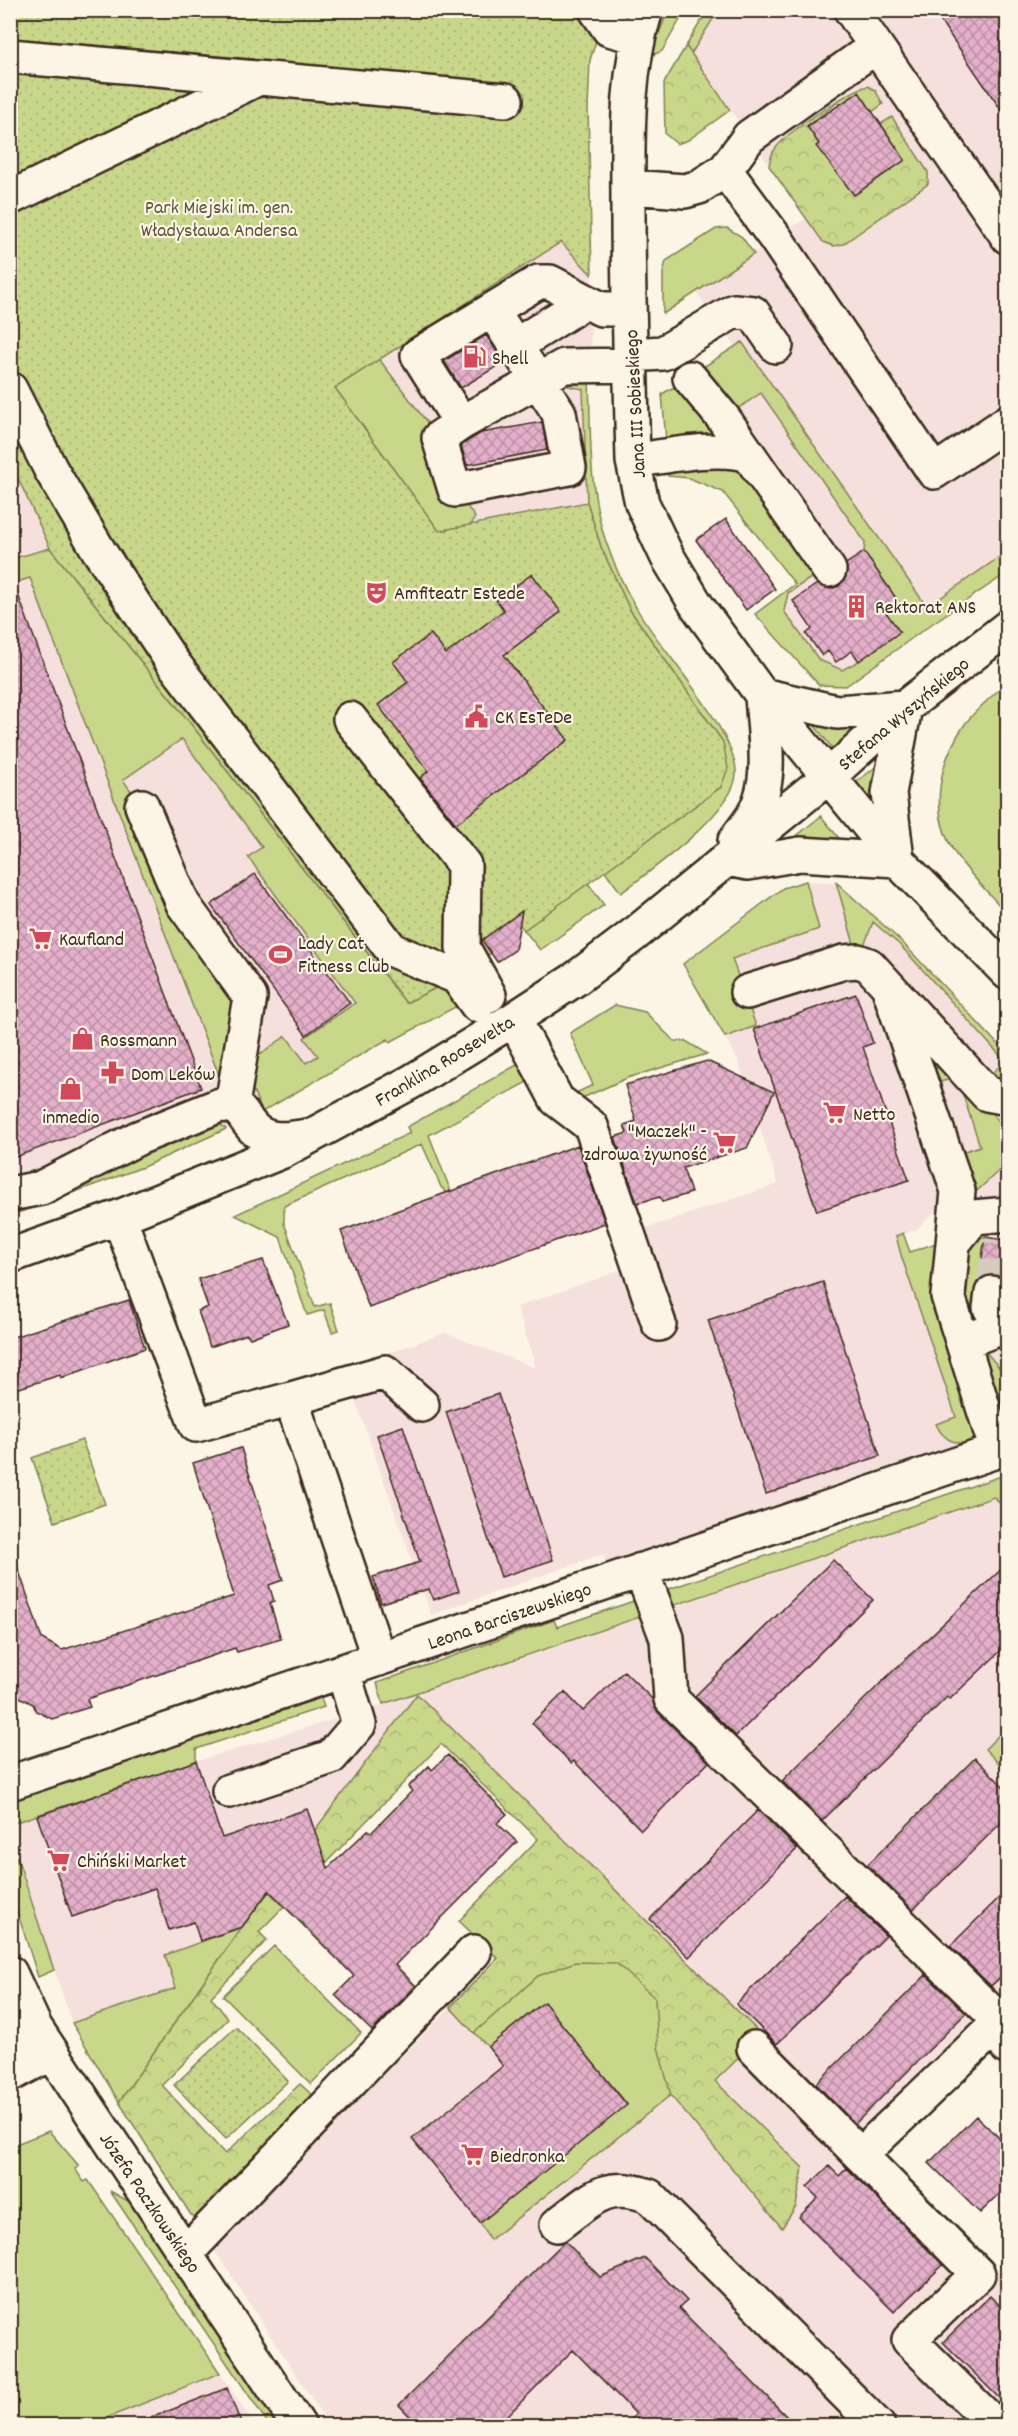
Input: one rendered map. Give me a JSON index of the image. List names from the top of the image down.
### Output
{
  "streets": {
    "street": [
      "Jana III Sobieskiego",
      "Stefana Wyszyńskiego",
      "Franklina Roosevelta",
      "Leona Barciszewskiego",
      "Józefa Paczkowskiego"
    ]
  },
  "crossings": [
    ["Jana III Sobieskiego", "Stefana Wyszyńskiego"],
    ["Jana III Sobieskiego", "Franklina Roosevelta"],
    ["Stefana Wyszyńskiego", "Franklina Roosevelta"]
  ],
  "parks": ["Park Miejski im. gen. Władysława Andersa"],
  "places": {
    "fuel station": ["Shell"],
    "theatre": ["Amfiteatr Estede"],
    "building": ["Rektorat ANS"],
    "public building": ["CK EsTeDe"],
    "supermarket": [
      "Kaufland",
      "Netto",
      "\"Maczek\" - zdrowa żywność",
      "Chiński Market",
      "Biedronka"
    ],
    "sports": ["Lady Cat Fitness Club"],
    "shop": ["Rossmann", "inmedio"],
    "pharmacy": ["Dom Leków"]
  }
}
